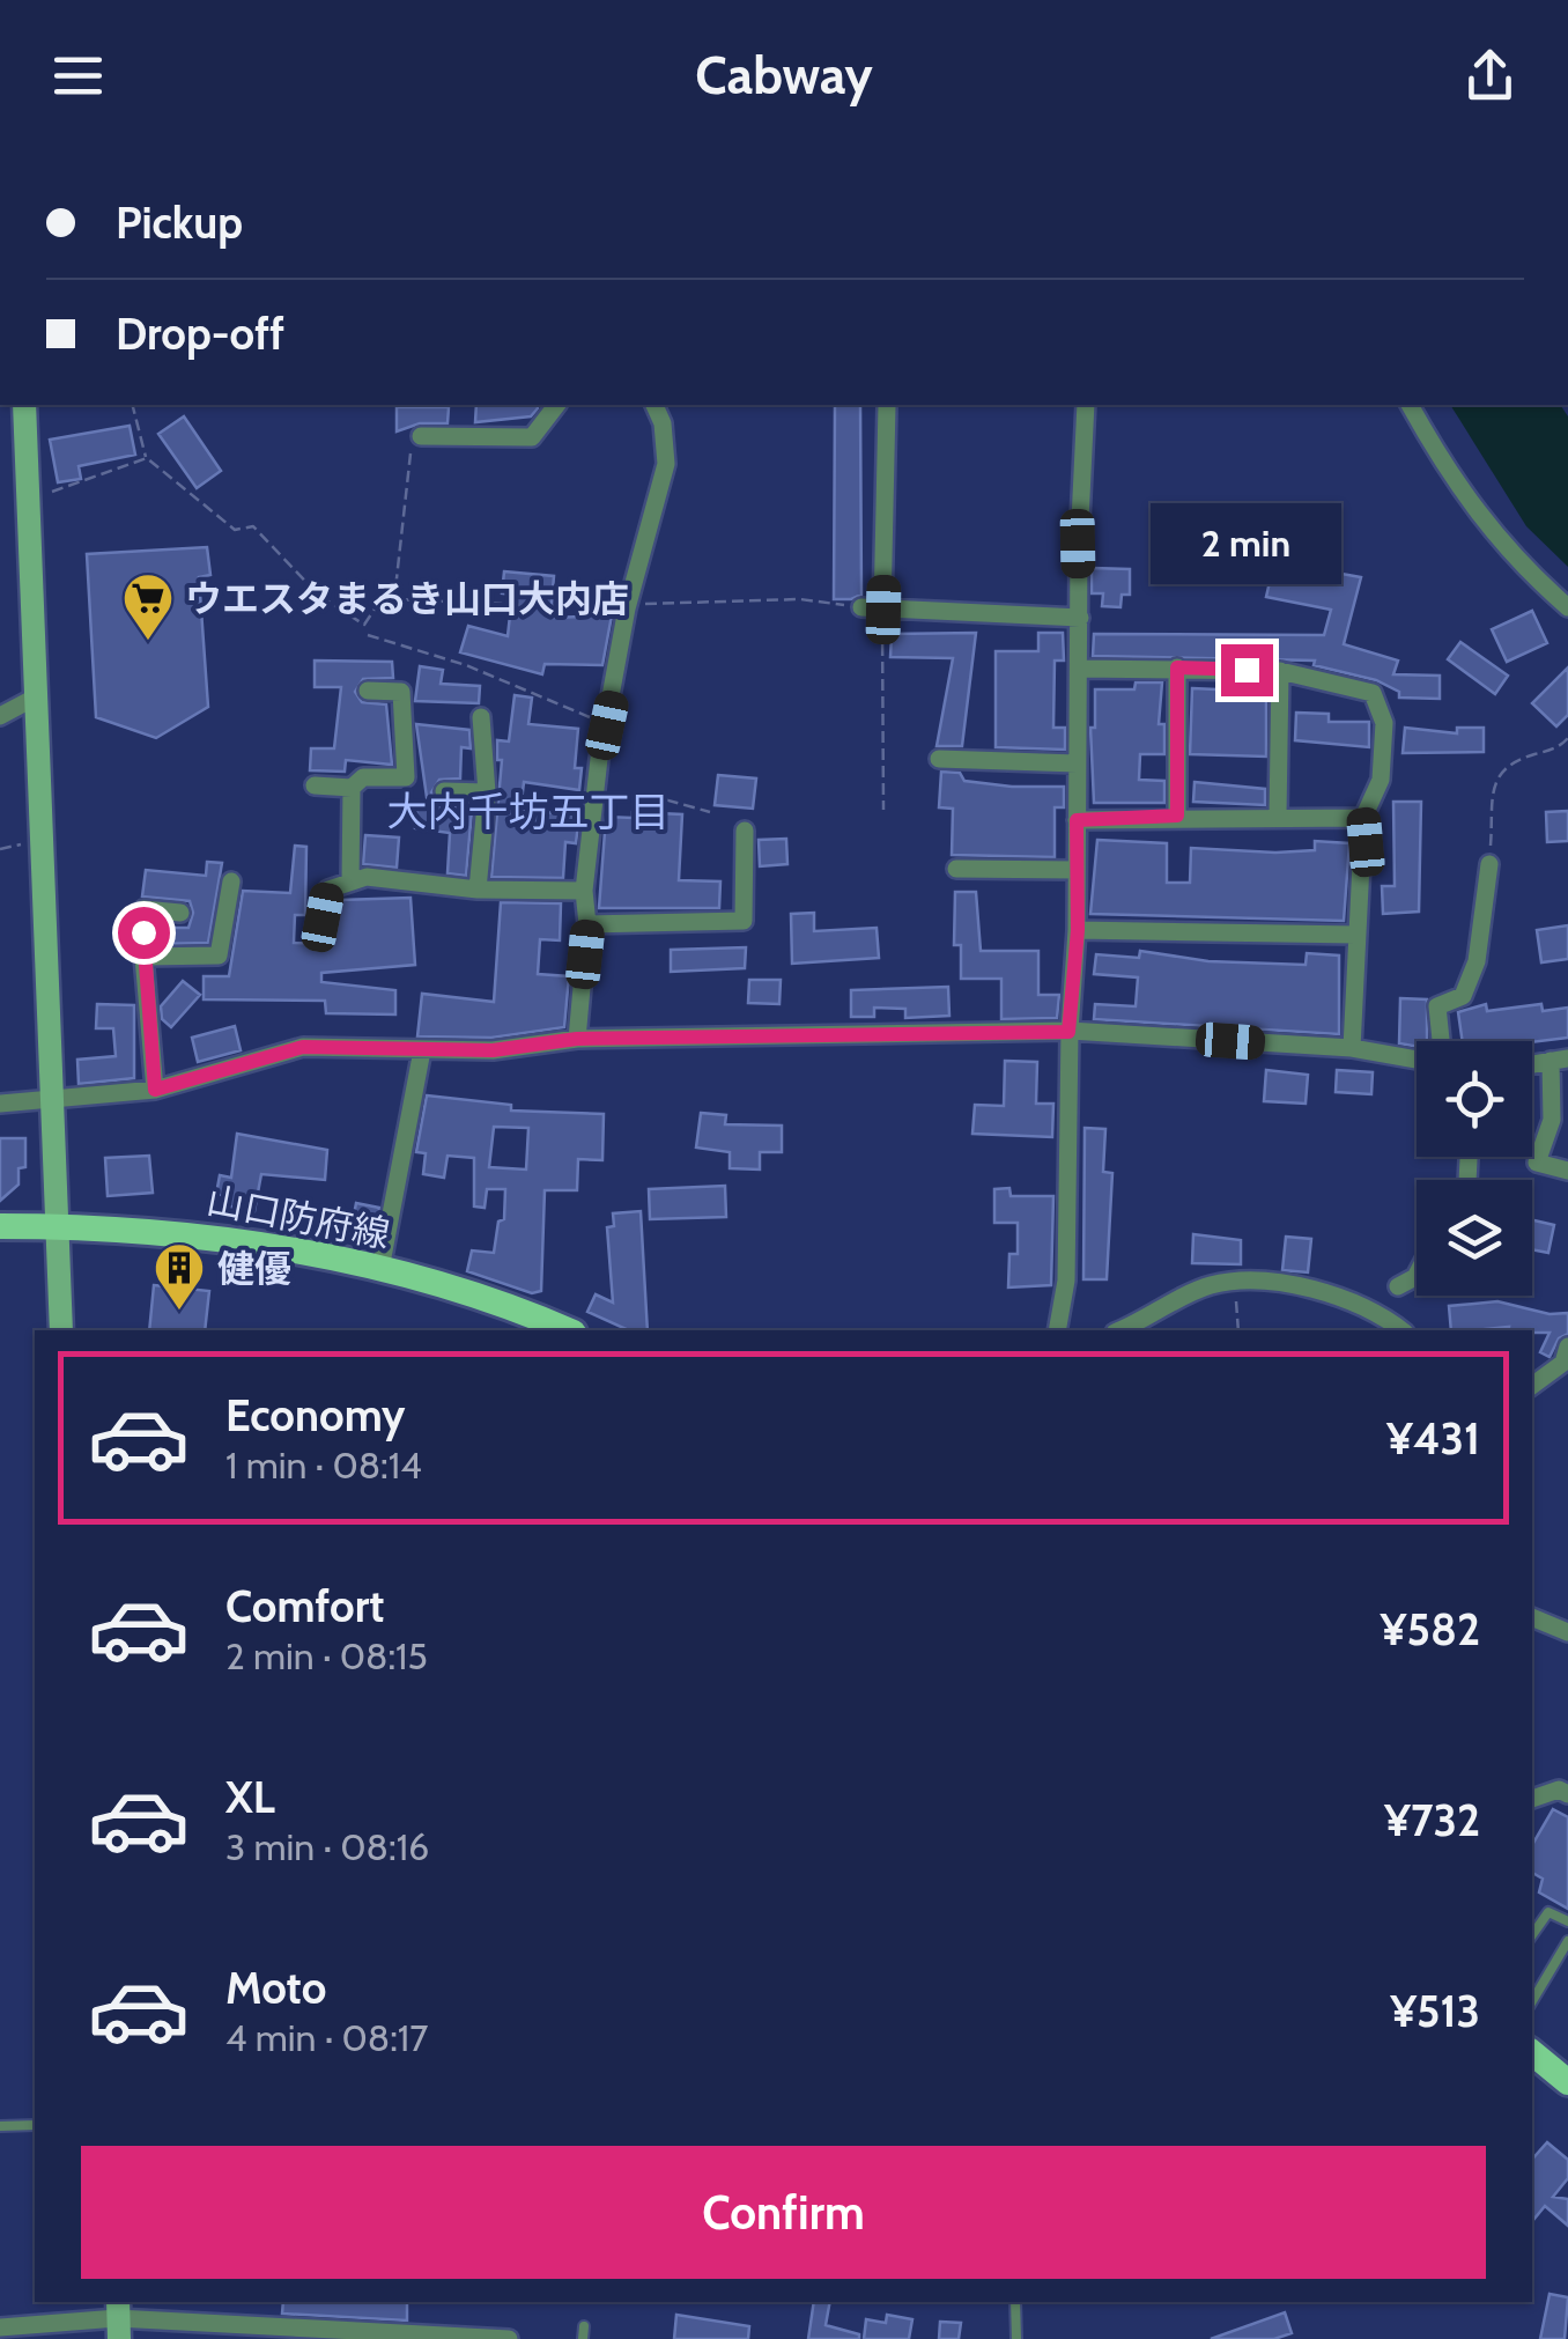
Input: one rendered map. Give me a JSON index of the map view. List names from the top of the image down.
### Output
{
  "streets": {
    "main road": ["山口防府線"]
  },
  "districts": ["大内千坊五丁目"],
  "places": {
    "supermarket": ["ウエスタまるき山口大内店"],
    "building": ["健優"]
  },
  "page": {
    "header": "Cabway",
    "banner": ["Pickup", "Drop-off"],
    "bubble": "2 min",
    "list": [
      {
        "name": "Economy",
        "note": "1 min · 08:14",
        "value": "¥431"
      },
      {
        "name": "Comfort",
        "note": "2 min · 08:15",
        "value": "¥582"
      },
      {
        "name": "XL",
        "note": "3 min · 08:16",
        "value": "¥732"
      },
      {
        "name": "Moto",
        "note": "4 min · 08:17",
        "value": "¥513"
      }
    ],
    "buttons": "Confirm"
  }
}
